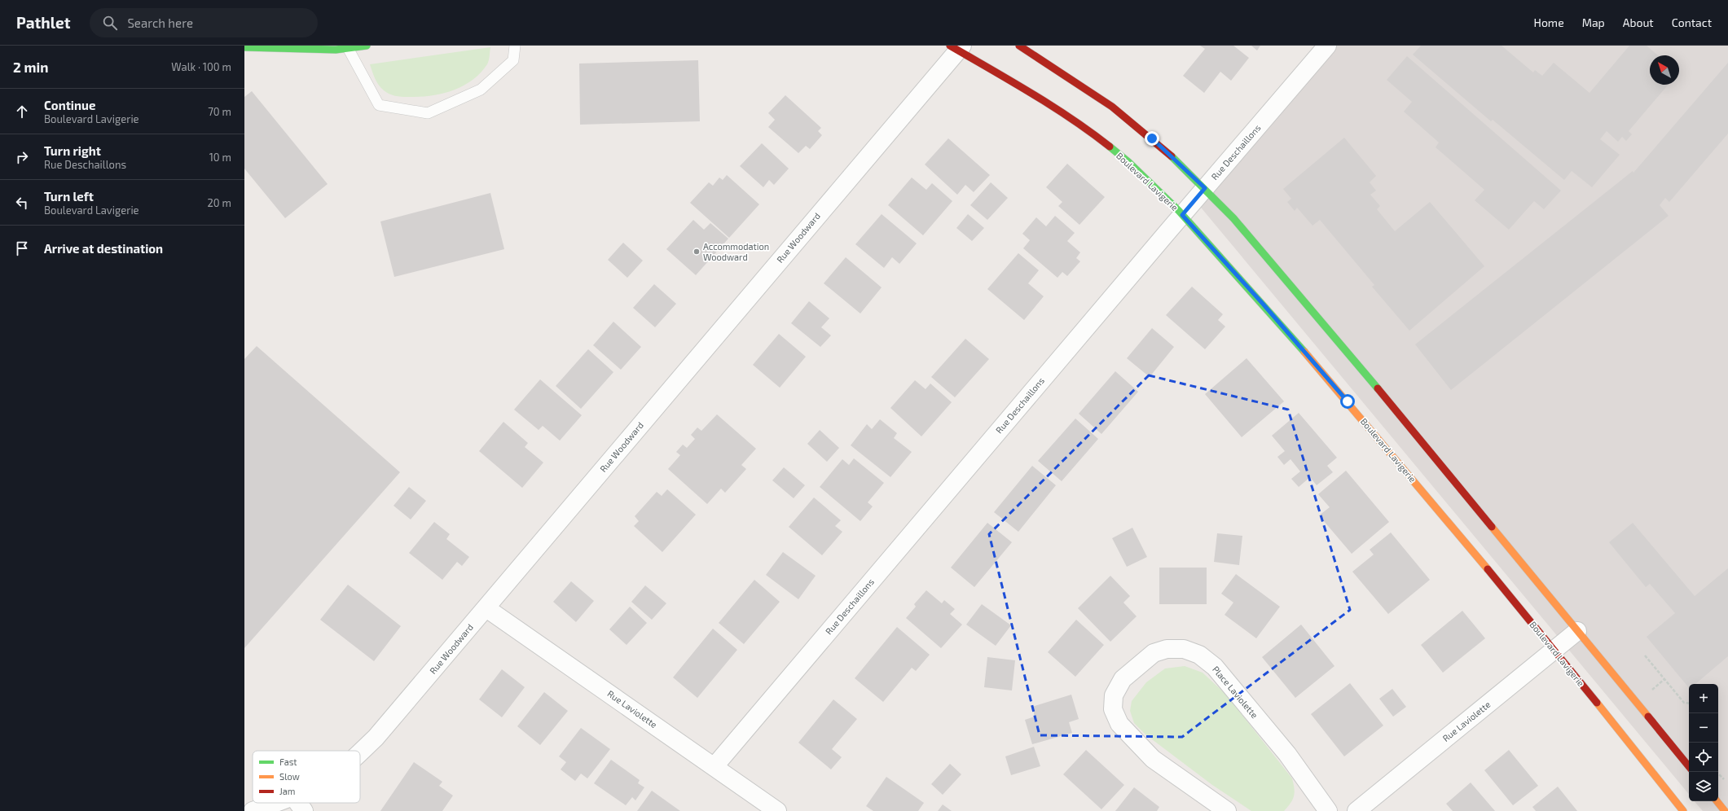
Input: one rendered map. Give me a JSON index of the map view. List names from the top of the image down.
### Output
{
  "streets": {
    "main road": ["Boulevard Lavigerie"],
    "street": [
      "Rue Deschaillons",
      "Rue Woodward",
      "Place Laviolette",
      "Rue Laviolette"
    ]
  },
  "crossings": [
    ["Rue Deschaillons", "Boulevard Lavigerie"],
    ["Rue Deschaillons", "Rue Laviolette"],
    ["Boulevard Lavigerie", "Rue Woodward"],
    ["Boulevard Lavigerie", "Rue Laviolette"],
    ["Rue Woodward", "Rue Laviolette"]
  ],
  "places": ["Accommodation Woodward"],
  "legend": ["Fast", "Slow", "Jam"],
  "north": "top left",
  "page": {
    "header": "Pathlet",
    "search": "Search here",
    "nav": [
      "Home",
      "Map",
      "About",
      "Contact"
    ],
    "heading": ["2 min", "Walk · 100 m"],
    "list": [
      ["Continue", "Boulevard Lavigerie", "70 m"],
      ["Turn right", "Rue Deschaillons", "10 m"],
      ["Turn left", "Boulevard Lavigerie", "20 m"],
      "Arrive at destination"
    ],
    "map_buttons": ["+", "−"]
  }
}
